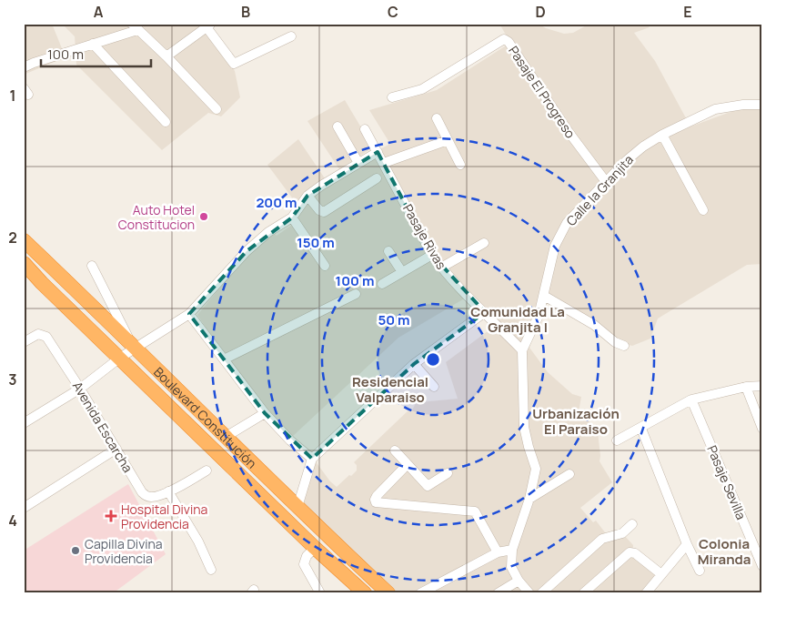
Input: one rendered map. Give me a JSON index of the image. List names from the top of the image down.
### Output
{
  "streets": {
    "highway": ["Boulevard Constitución"],
    "street": [
      "Pasaje El Progreso",
      "Calle la Granjita",
      "Pasaje Rivas",
      "Avenida Escarcha",
      "Pasaje Sevilla"
    ]
  },
  "crossings": [
    ["Pasaje El Progreso", "Calle la Granjita"],
    ["Calle la Granjita", "Pasaje Rivas"]
  ],
  "districts": [
    "Comunidad La Granjita I",
    "Residencial Valparaiso",
    "Urbanización El Paraiso",
    "Colonia Miranda"
  ],
  "places": {
    "other": ["Auto Hotel Constitucion", "Capilla Divina Providencia"],
    "health": ["Hospital Divina Providencia"]
  },
  "scale_bar": "100 m",
  "grid": {
    "columns": [
      "A",
      "B",
      "C",
      "D",
      "E"
    ],
    "rows": [
      "1",
      "2",
      "3",
      "4"
    ]
  },
  "rings": [
    "200 m",
    "150 m",
    "100 m",
    "50 m"
  ]
}
